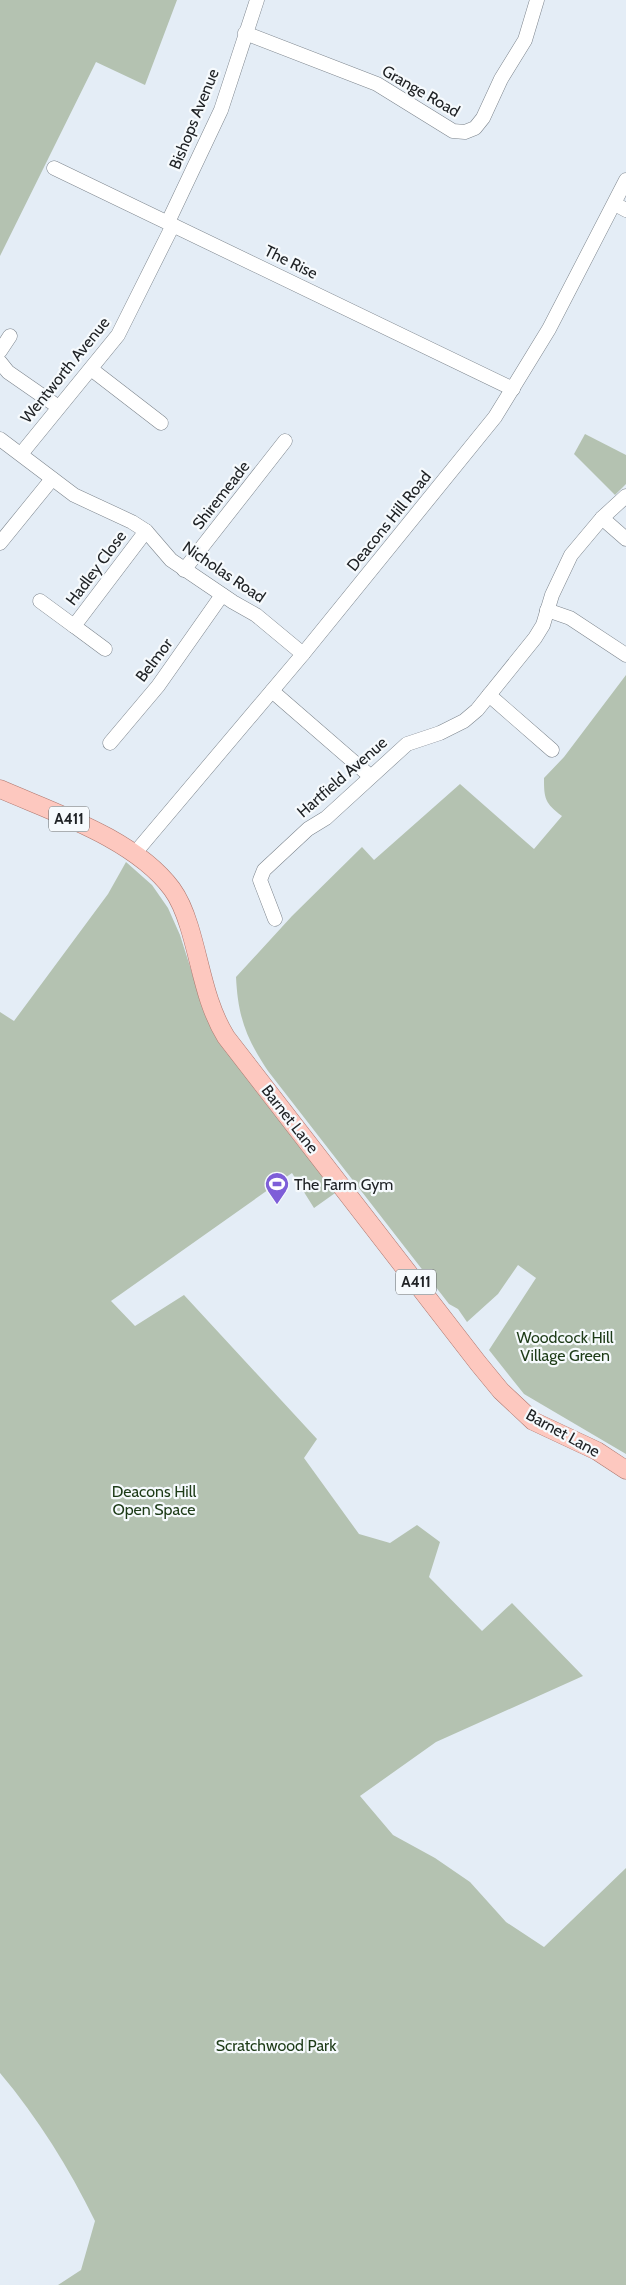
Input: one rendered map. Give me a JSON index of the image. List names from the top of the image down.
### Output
{
  "streets": {
    "main road": ["A411", "Barnet Lane"],
    "street": [
      "Grange Road",
      "Bishops Avenue",
      "The Rise",
      "Wentworth Avenue",
      "Shiremeade",
      "Deacons Hill Road",
      "Hadley Close",
      "Nicholas Road",
      "Belmor",
      "Hartfield Avenue"
    ]
  },
  "crossings": [
    ["Grange Road", "Bishops Avenue"],
    ["Bishops Avenue", "The Rise"],
    ["Bishops Avenue", "Wentworth Avenue"],
    ["The Rise", "Wentworth Avenue"],
    ["The Rise", "Deacons Hill Road"],
    ["Wentworth Avenue", "Nicholas Road"],
    ["Shiremeade", "Nicholas Road"],
    ["Deacons Hill Road", "Nicholas Road"],
    ["Deacons Hill Road", "Barnet Lane"],
    ["Hadley Close", "Nicholas Road"],
    ["Nicholas Road", "Belmor"]
  ],
  "parks": ["Woodcock Hill Village Green", "Deacons Hill Open Space", "Scratchwood Park"],
  "places": {
    "sports": ["The Farm Gym"]
  }
}
